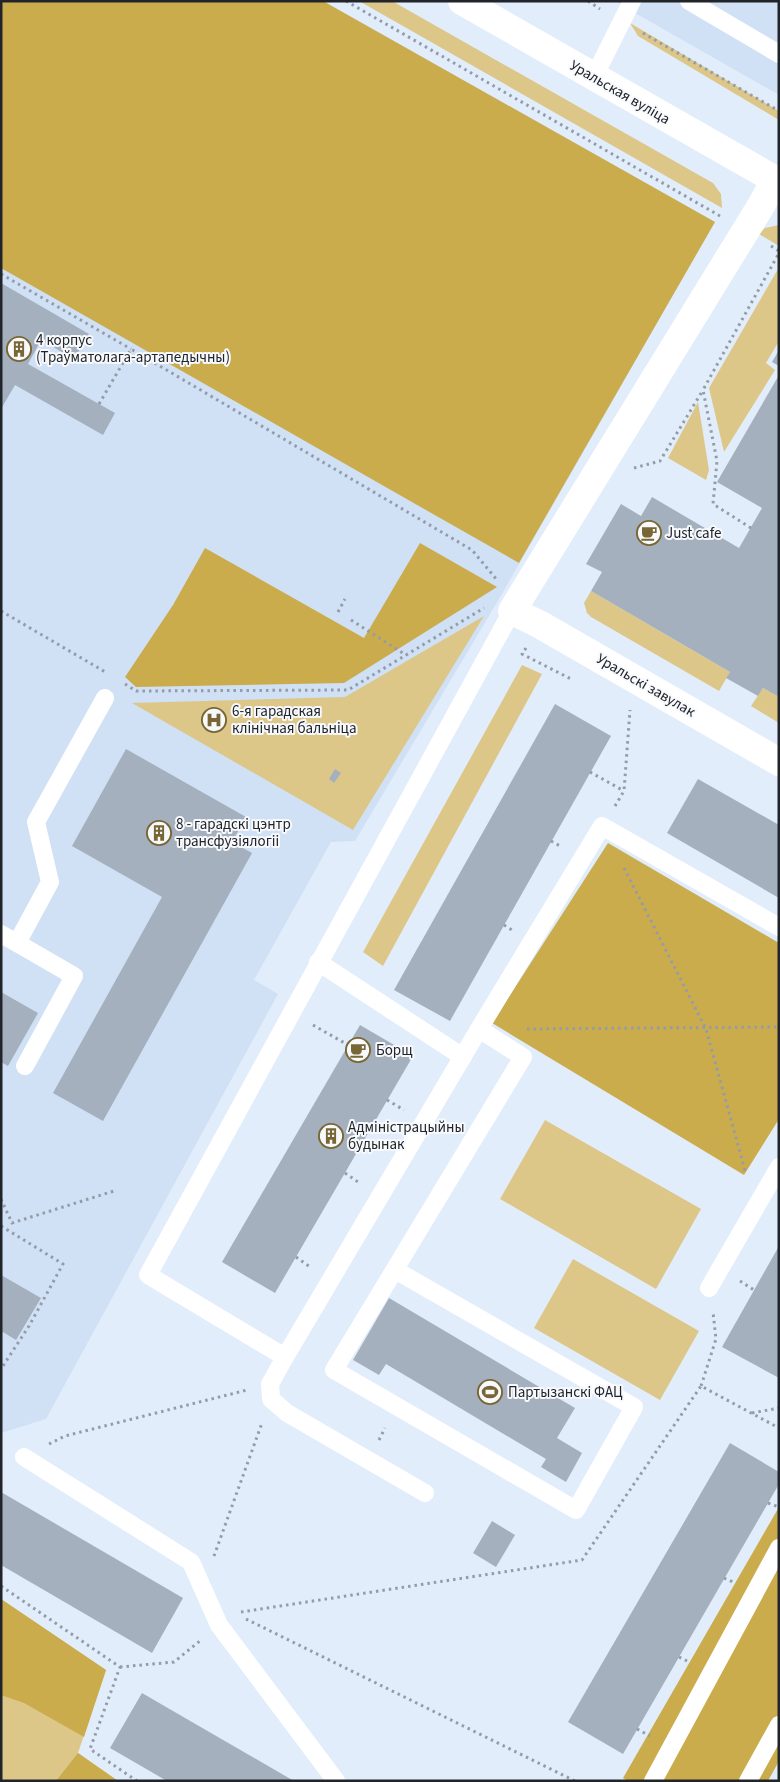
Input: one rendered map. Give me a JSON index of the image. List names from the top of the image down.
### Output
{
  "streets": {
    "street": ["Уральская вуліца", "Уральскі завулак"]
  },
  "places": {
    "building": ["4 корпус (Траўматолага-артапедычны)", "8 - гарадскі цэнтр трансфузіялогіі", "Адміністрацыйны будынак"],
    "cafe": ["Just cafe", "Борщ"],
    "hospital": ["6-я гарадская клінічная бальніца"],
    "sports": ["Партызанскі ФАЦ"]
  }
}
